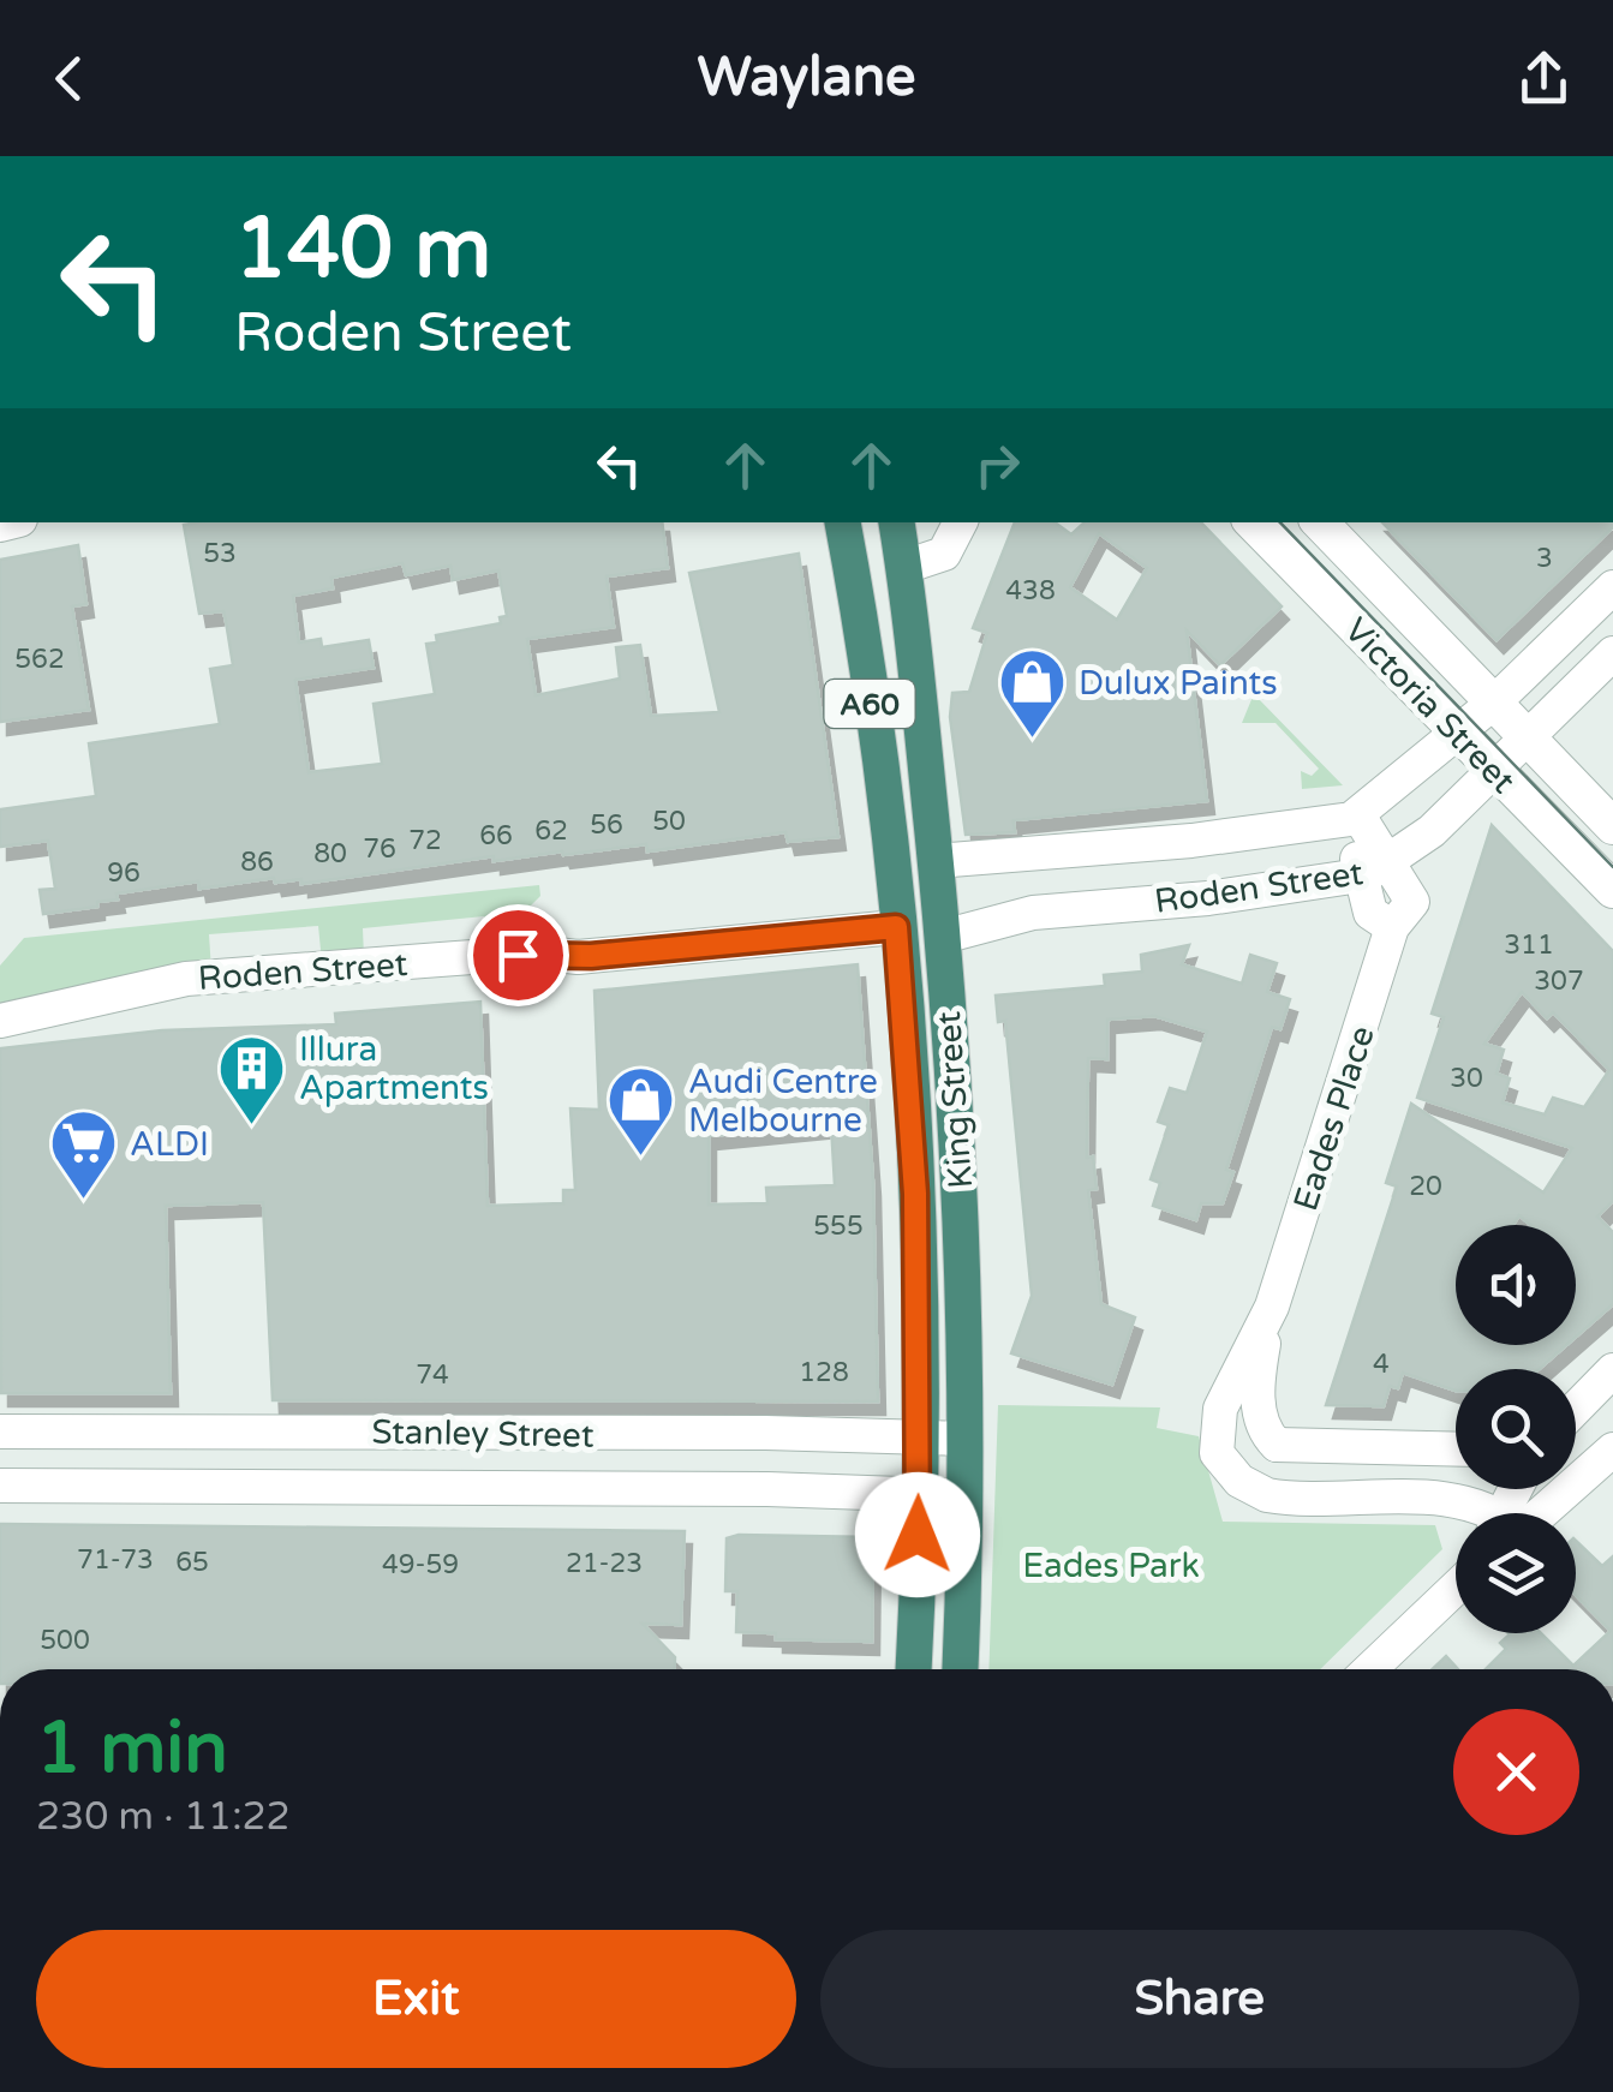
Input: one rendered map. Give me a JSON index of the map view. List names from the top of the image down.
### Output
{
  "streets": {
    "highway": ["A60", "King Street"],
    "street": [
      "Victoria Street",
      "Roden Street",
      "Eades Place",
      "Stanley Street"
    ]
  },
  "crossings": [
    ["Victoria Street", "Roden Street"],
    ["Roden Street", "King Street"],
    ["Roden Street", "Eades Place"],
    ["King Street", "Stanley Street"]
  ],
  "parks": ["Eades Park"],
  "places": {
    "shop": ["Dulux Paints", "Audi Centre Melbourne"],
    "building": ["Illura Apartments"],
    "supermarket": ["ALDI"]
  },
  "house_numbers": [
    "53",
    "3",
    "438",
    "562",
    "50",
    "56",
    "62",
    "66",
    "72",
    "76",
    "80",
    "86",
    "96",
    "311",
    "307",
    "30",
    "20",
    "555",
    "4",
    "128",
    "74",
    "71-73",
    "65",
    "21-23",
    "49-59",
    "500"
  ],
  "page": {
    "header": "Waylane",
    "turn": ["140 m", "Roden Street"],
    "heading": ["1 min", "230 m · 11:22"],
    "buttons": ["Exit", "Share"]
  }
}
